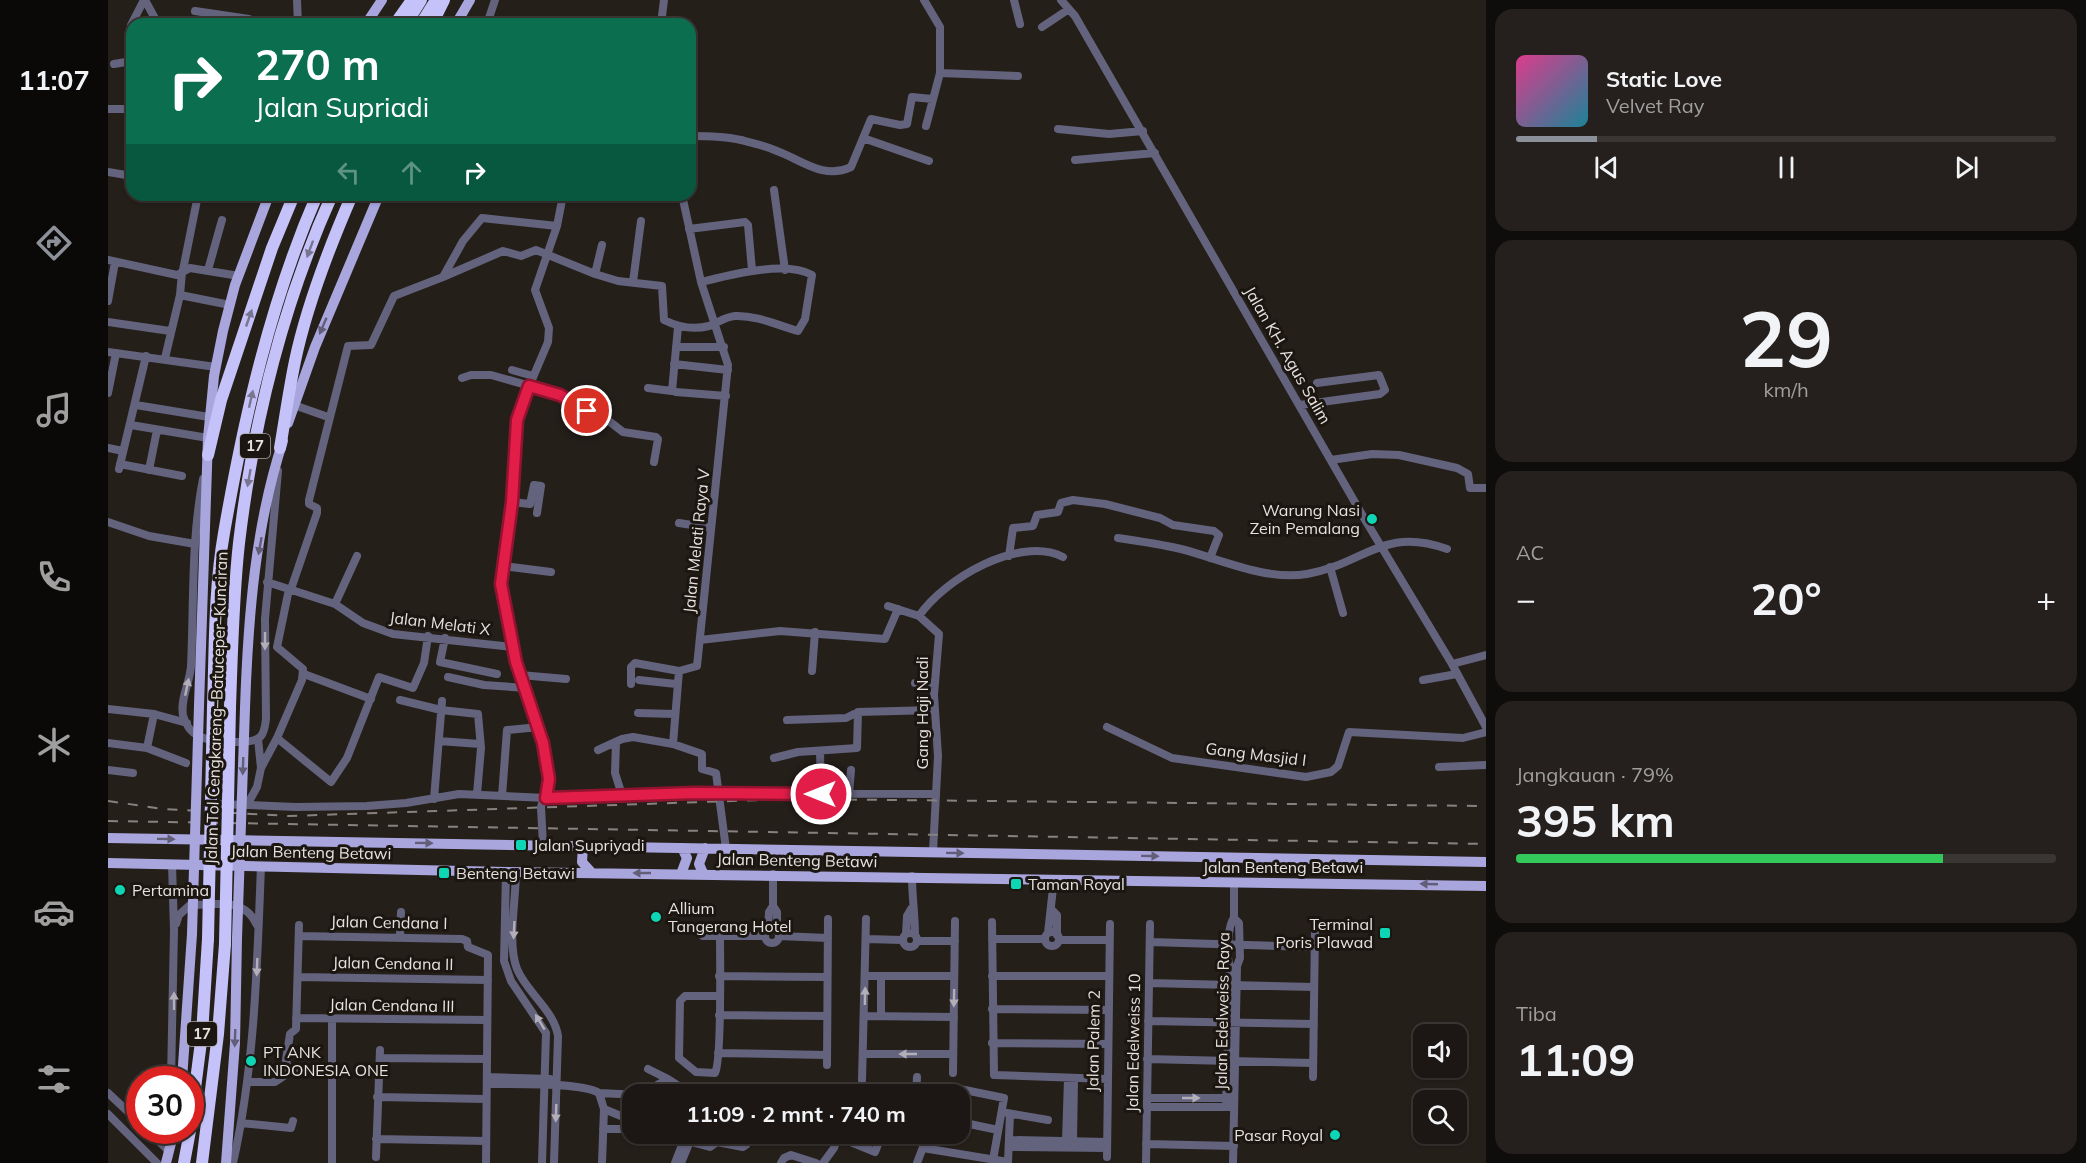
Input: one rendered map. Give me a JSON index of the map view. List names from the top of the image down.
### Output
{
  "streets": {
    "highway": ["17", "Jalan Tol Cengkareng–Batuceper–Kunciran"],
    "main road": ["Jalan Benteng Betawi"],
    "street": [
      "Jalan KH. Agus Salim",
      "Jalan Melati Raya V",
      "Jalan Melati X",
      "Gang Haji Nadi",
      "Gang Masjid I",
      "Jalan Cendana I",
      "Jalan Cendana II",
      "Jalan Cendana III",
      "Jalan Edelweiss Raya",
      "Jalan Palem 2",
      "Jalan Edelweiss 10"
    ]
  },
  "crossings": [
    ["Gang Haji Nadi", "Jalan Benteng Betawi"],
    ["Jalan Benteng Betawi", "Jalan Edelweiss Raya"],
    ["Jalan Cendana I", "Jalan Cendana II"]
  ],
  "places": {
    "other": [
      "Warung Nasi Zein Pemalang",
      "Pertamina",
      "Allium Tangerang Hotel",
      "PT ANK INDONESIA ONE",
      "Pasar Royal"
    ],
    "transit": [
      "Jalan Supriyadi",
      "Benteng Betawi",
      "Taman Royal",
      "Terminal Poris Plawad"
    ]
  },
  "page": {
    "tabs": "11:07",
    "turn": ["270 m", "Jalan Supriadi"],
    "song": ["Static Love", "Velvet Ray"],
    "tile": [
      ["29", "km/h"],
      "AC",
      ["Jangkauan · 79%", "395 km"],
      ["Tiba", "11:09"]
    ],
    "heat": ["−", "20°", "+"],
    "limit": "30",
    "trip": "11:09 · 2 mnt · 740 m"
  }
}
